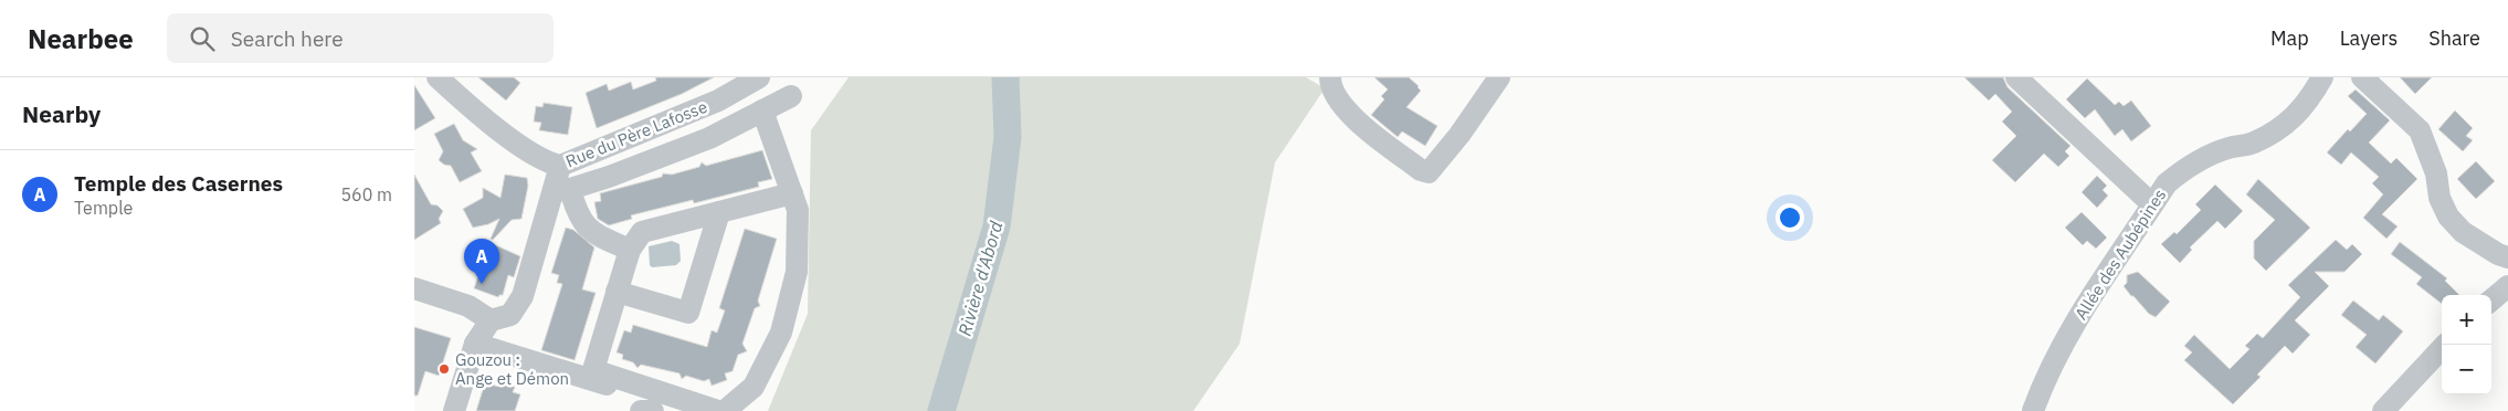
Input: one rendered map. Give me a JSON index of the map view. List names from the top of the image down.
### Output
{
  "streets": {
    "street": ["Rue du Père Lafosse", "Allée des Aubépines"]
  },
  "water": ["Rivière d'Abord"],
  "places": ["Gouzou : Ange et Démon"],
  "page": {
    "header": "Nearbee",
    "search": "Search here",
    "nav": ["Map", "Layers", "Share"],
    "heading": "Nearby",
    "list": [
      {
        "mark": "A",
        "name": "Temple des Casernes",
        "note": "Temple",
        "value": "560 m"
      }
    ],
    "pins": "A",
    "map_buttons": ["+", "−"]
  }
}
